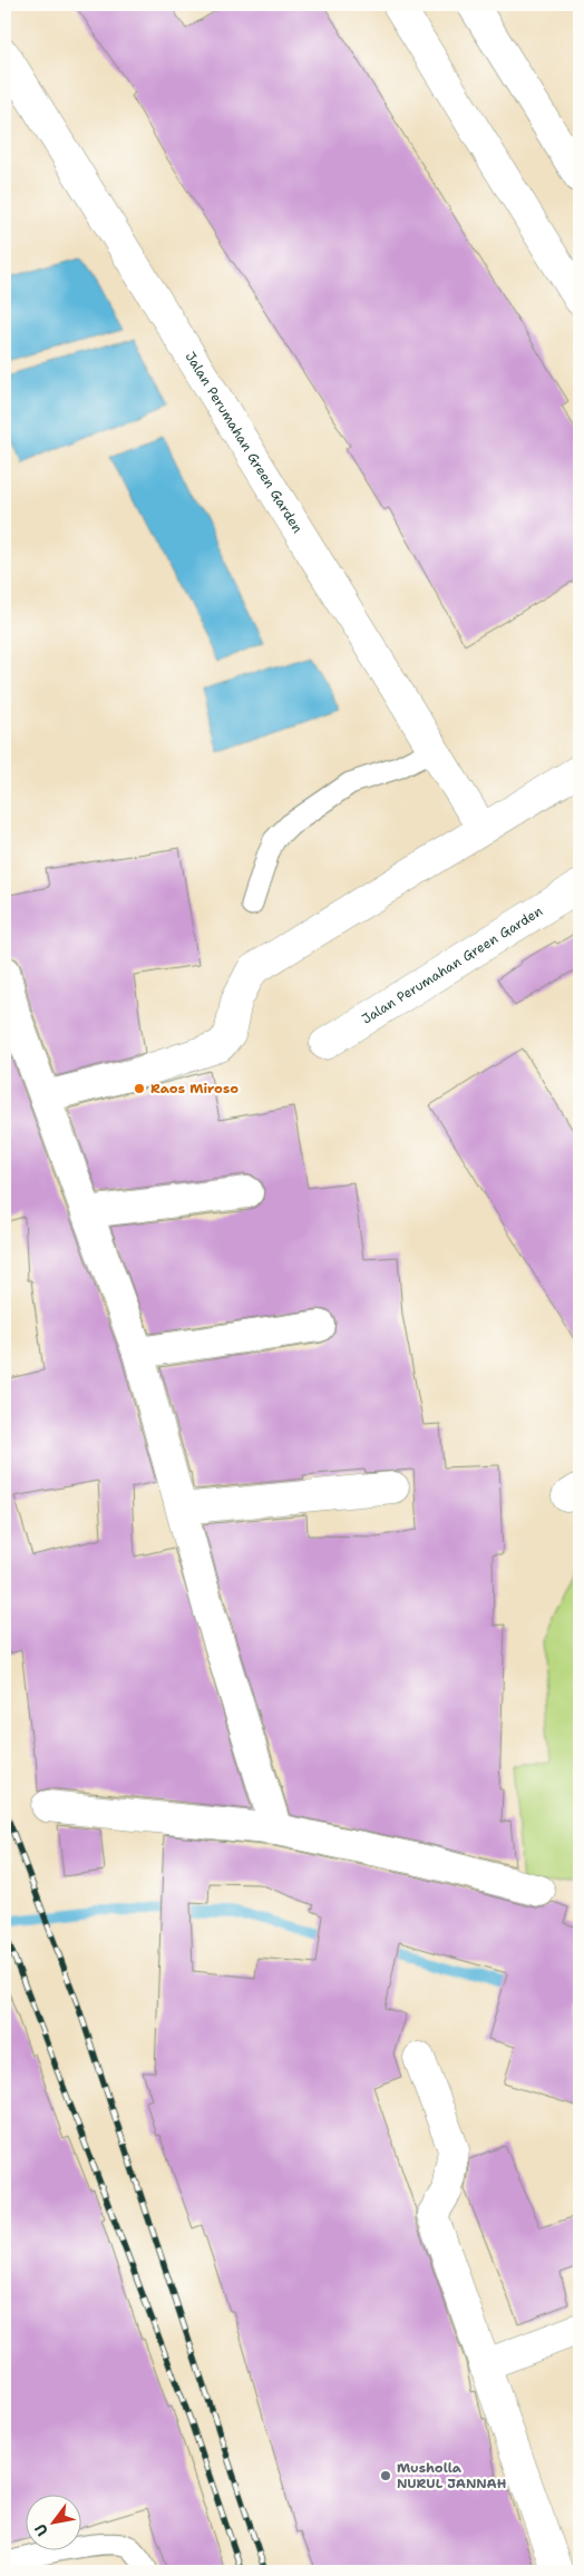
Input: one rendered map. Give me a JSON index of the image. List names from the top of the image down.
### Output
{
  "streets": {
    "street": ["Jalan Perumahan Green Garden"]
  },
  "places": ["Raos Miroso", "Musholla NURUL JANNAH"],
  "north": "bottom left"
}
